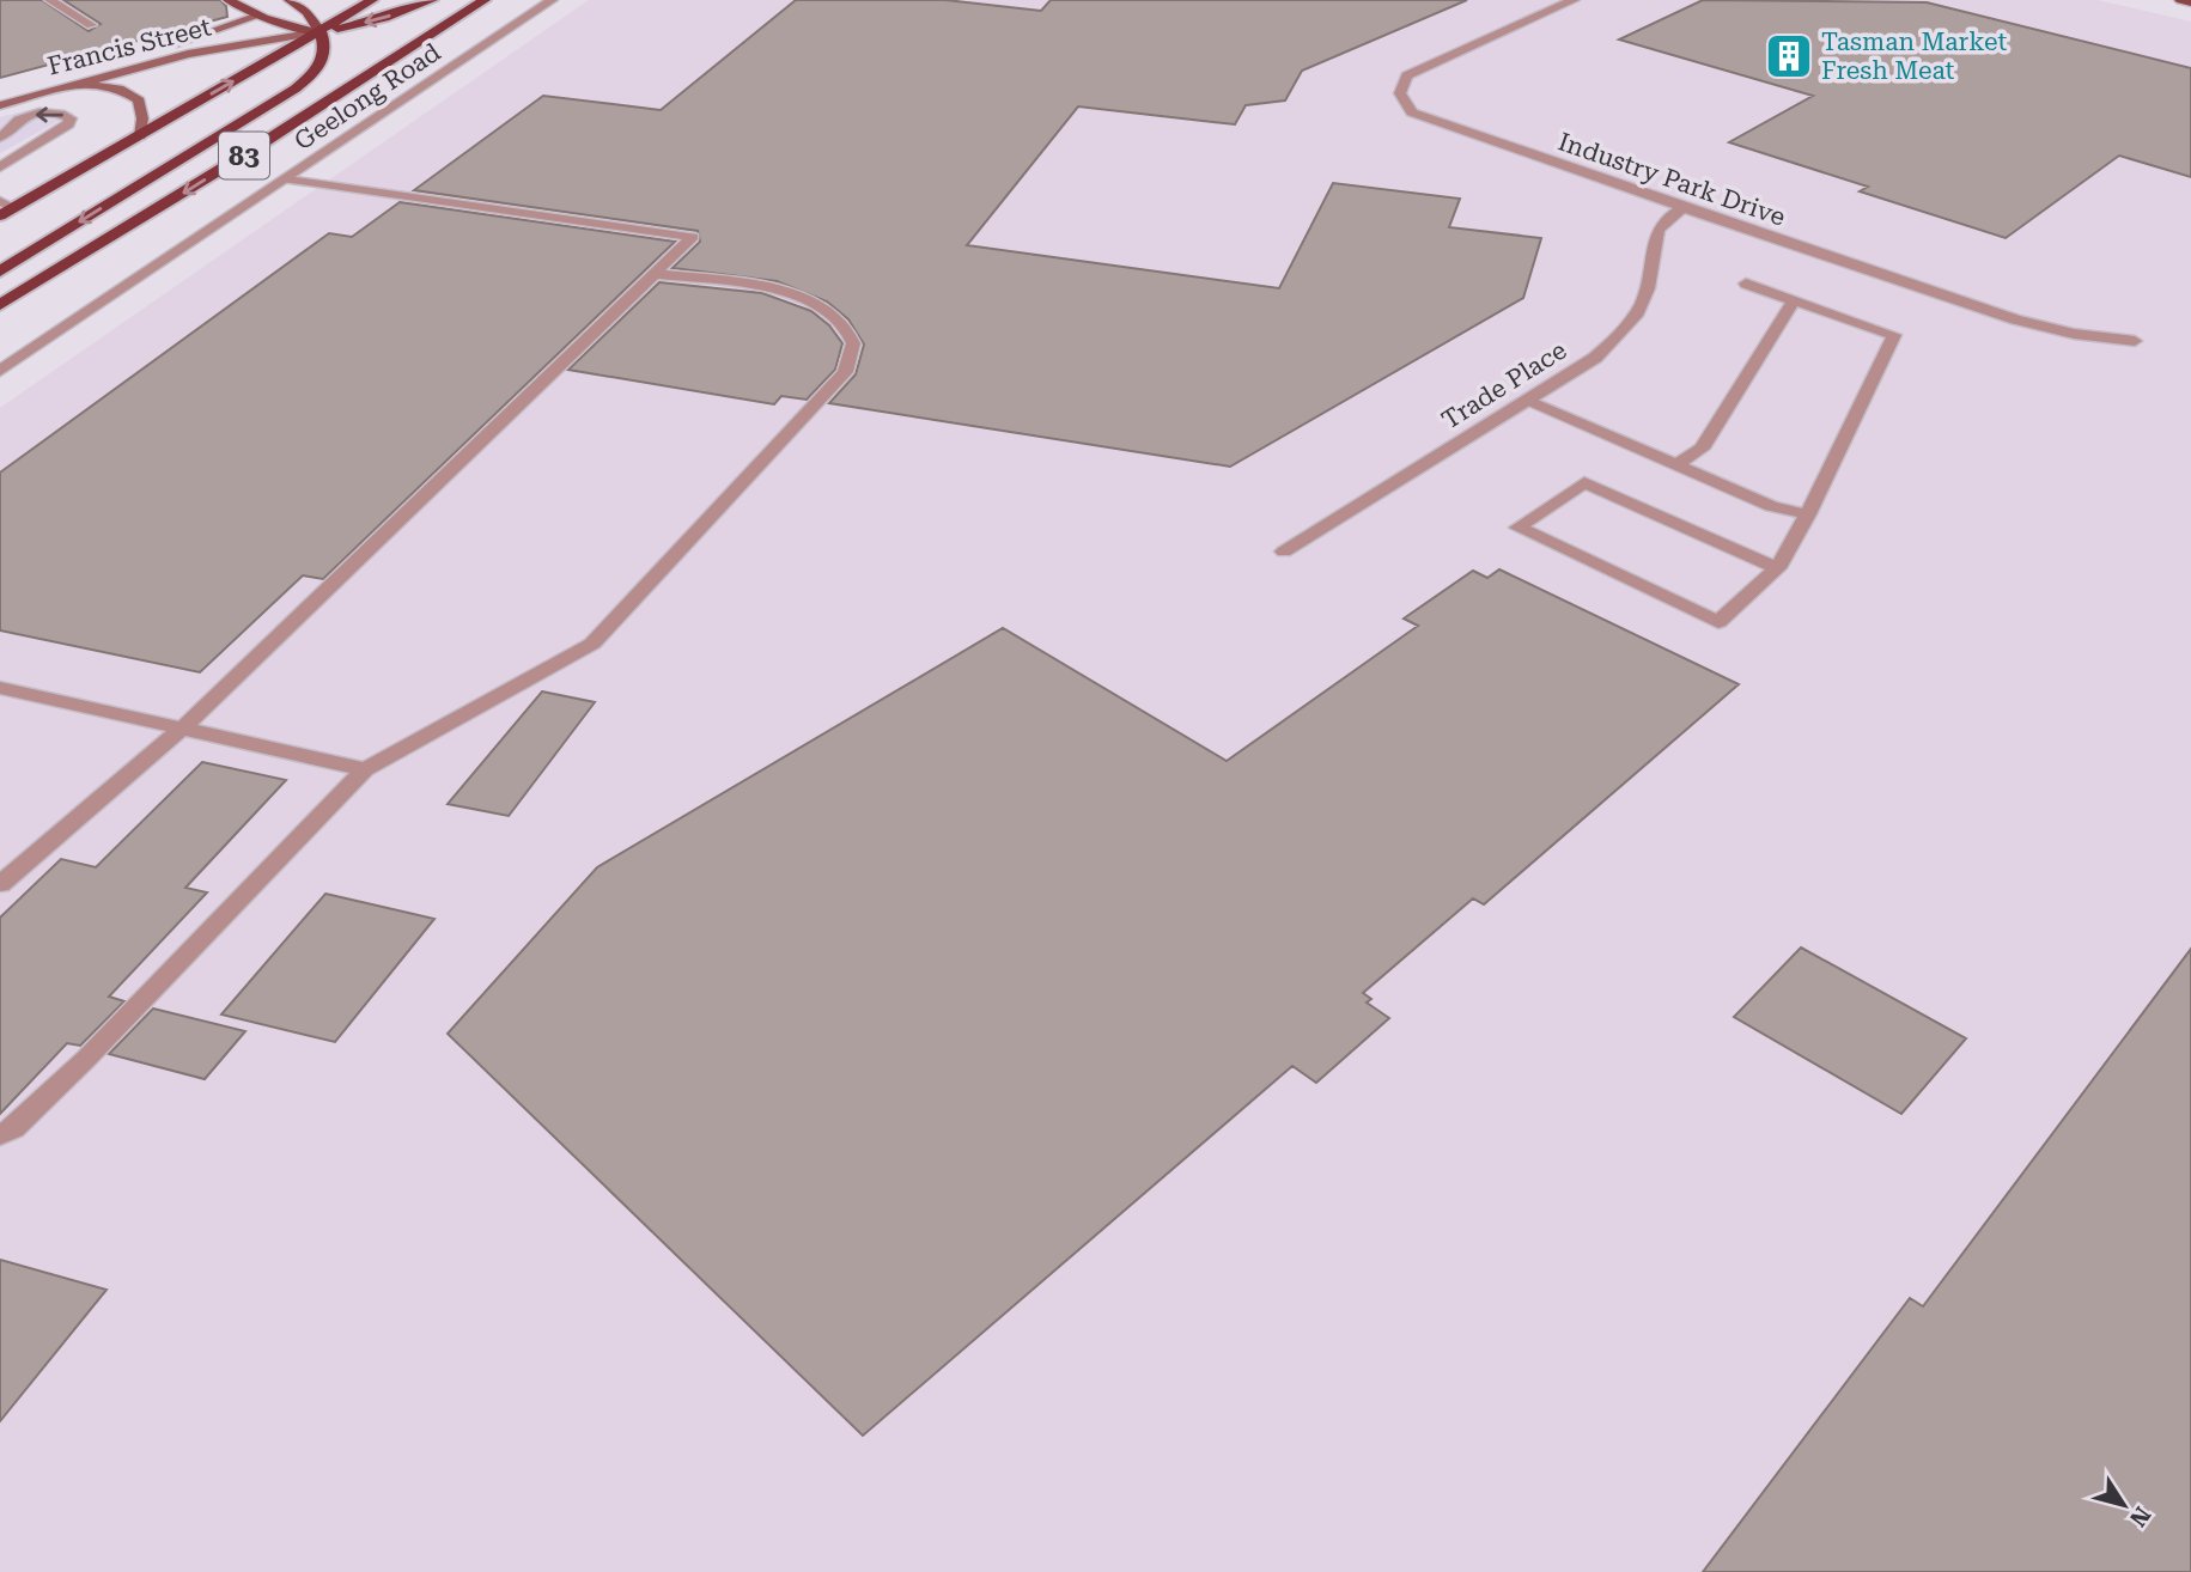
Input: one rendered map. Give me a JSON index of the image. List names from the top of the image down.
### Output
{
  "streets": {
    "highway": ["Geelong Road", "83"],
    "main road": ["Francis Street"],
    "street": ["Industry Park Drive", "Trade Place"]
  },
  "crossings": [
    ["Francis Street", "83"],
    ["Industry Park Drive", "Trade Place"]
  ],
  "places": {
    "building": ["Tasman Market Fresh Meat"]
  },
  "north": "bottom right"
}
